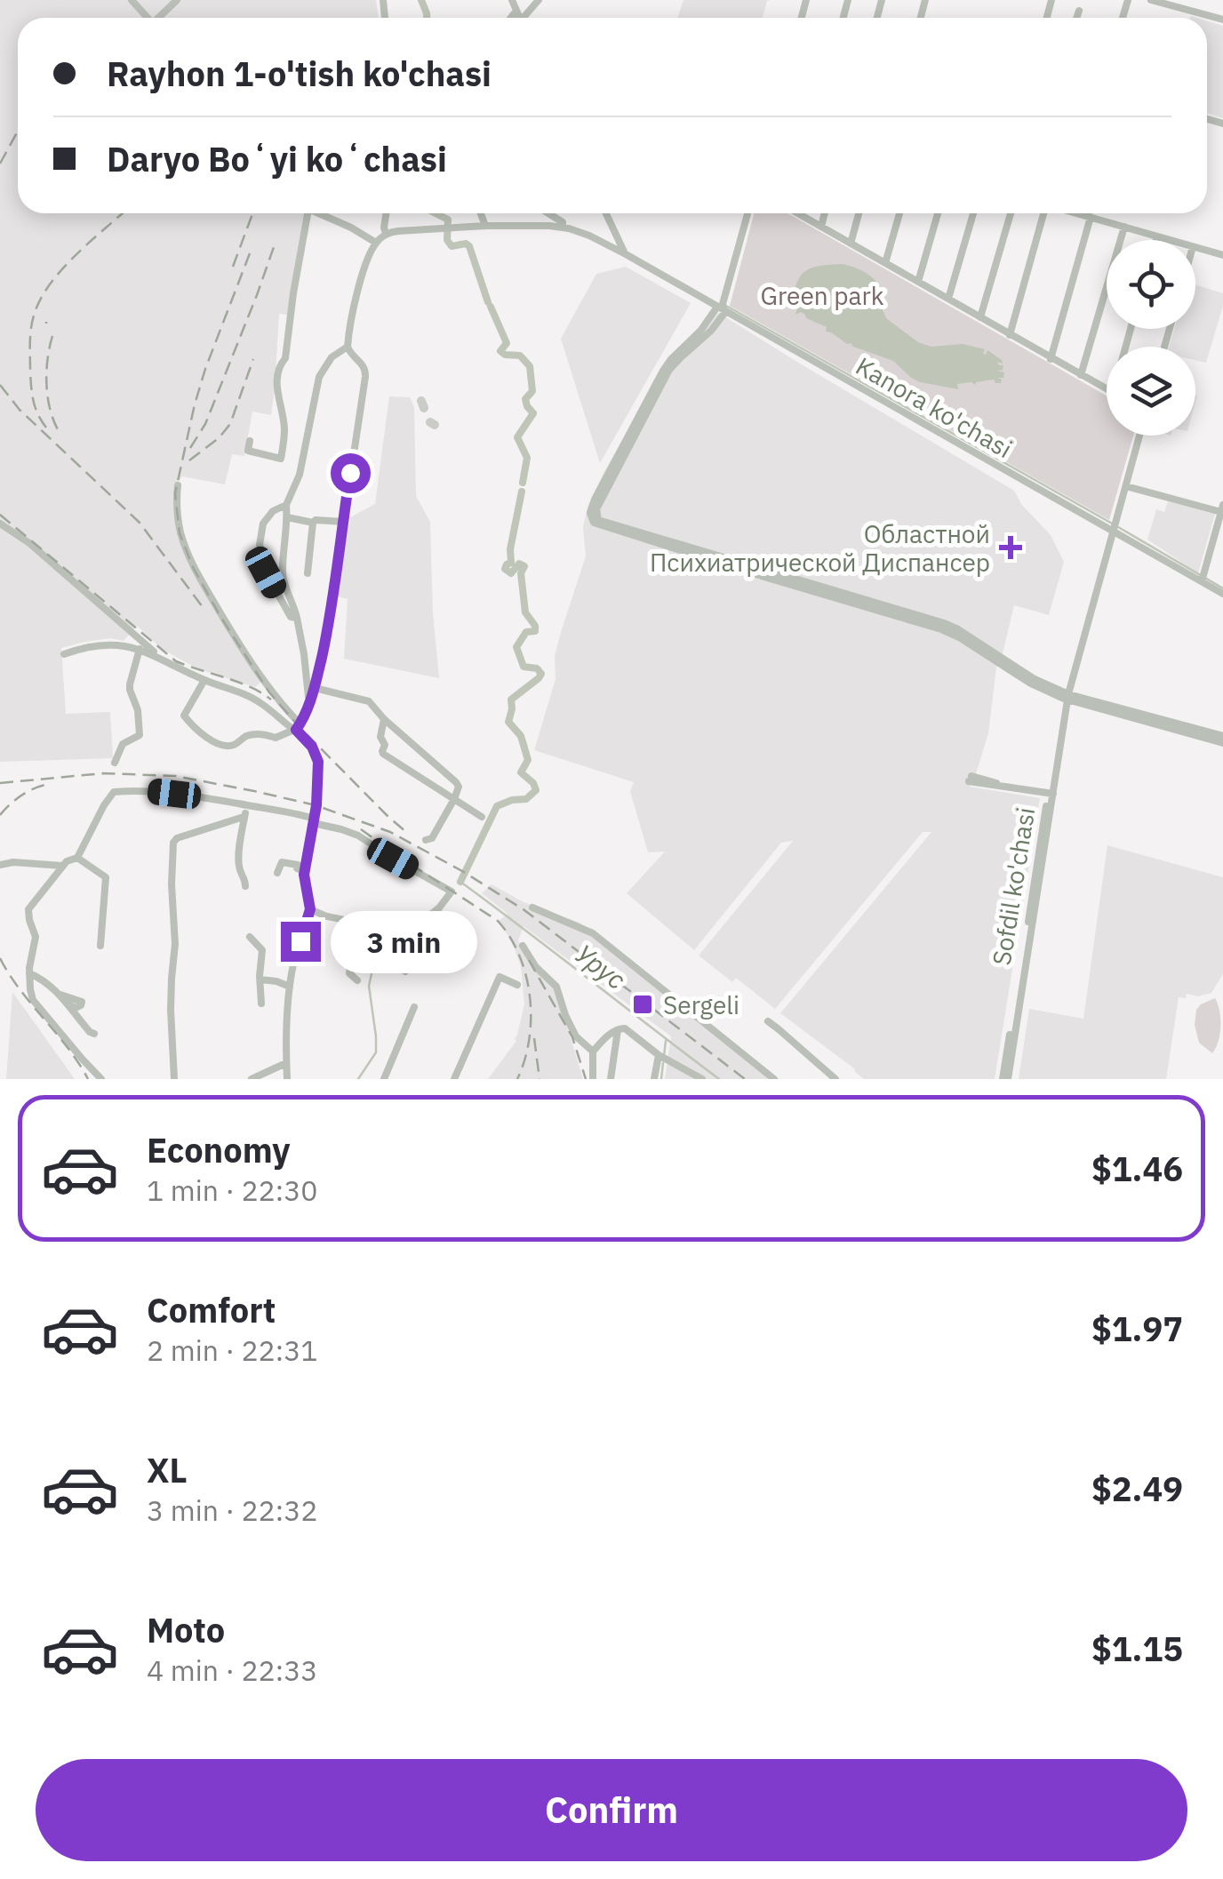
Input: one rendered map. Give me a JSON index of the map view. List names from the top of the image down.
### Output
{
  "streets": {
    "street": ["Kanora ko'chasi", "Sofdil ko'chasi"]
  },
  "crossings": [
    ["Kanora ko'chasi", "Sofdil ko'chasi"]
  ],
  "water": ["Урус"],
  "parks": ["Green park"],
  "places": {
    "health": ["Областной Психиатрической Диспансер"],
    "transit": ["Sergeli"]
  },
  "page": {
    "banner": ["Rayhon 1-o'tish ko'chasi", "Daryo Boʻyi koʻchasi"],
    "bubble": "3 min",
    "list": [
      {
        "name": "Economy",
        "note": "1 min · 22:30",
        "value": "$1.46"
      },
      {
        "name": "Comfort",
        "note": "2 min · 22:31",
        "value": "$1.97"
      },
      {
        "name": "XL",
        "note": "3 min · 22:32",
        "value": "$2.49"
      },
      {
        "name": "Moto",
        "note": "4 min · 22:33",
        "value": "$1.15"
      }
    ],
    "buttons": "Confirm"
  }
}
